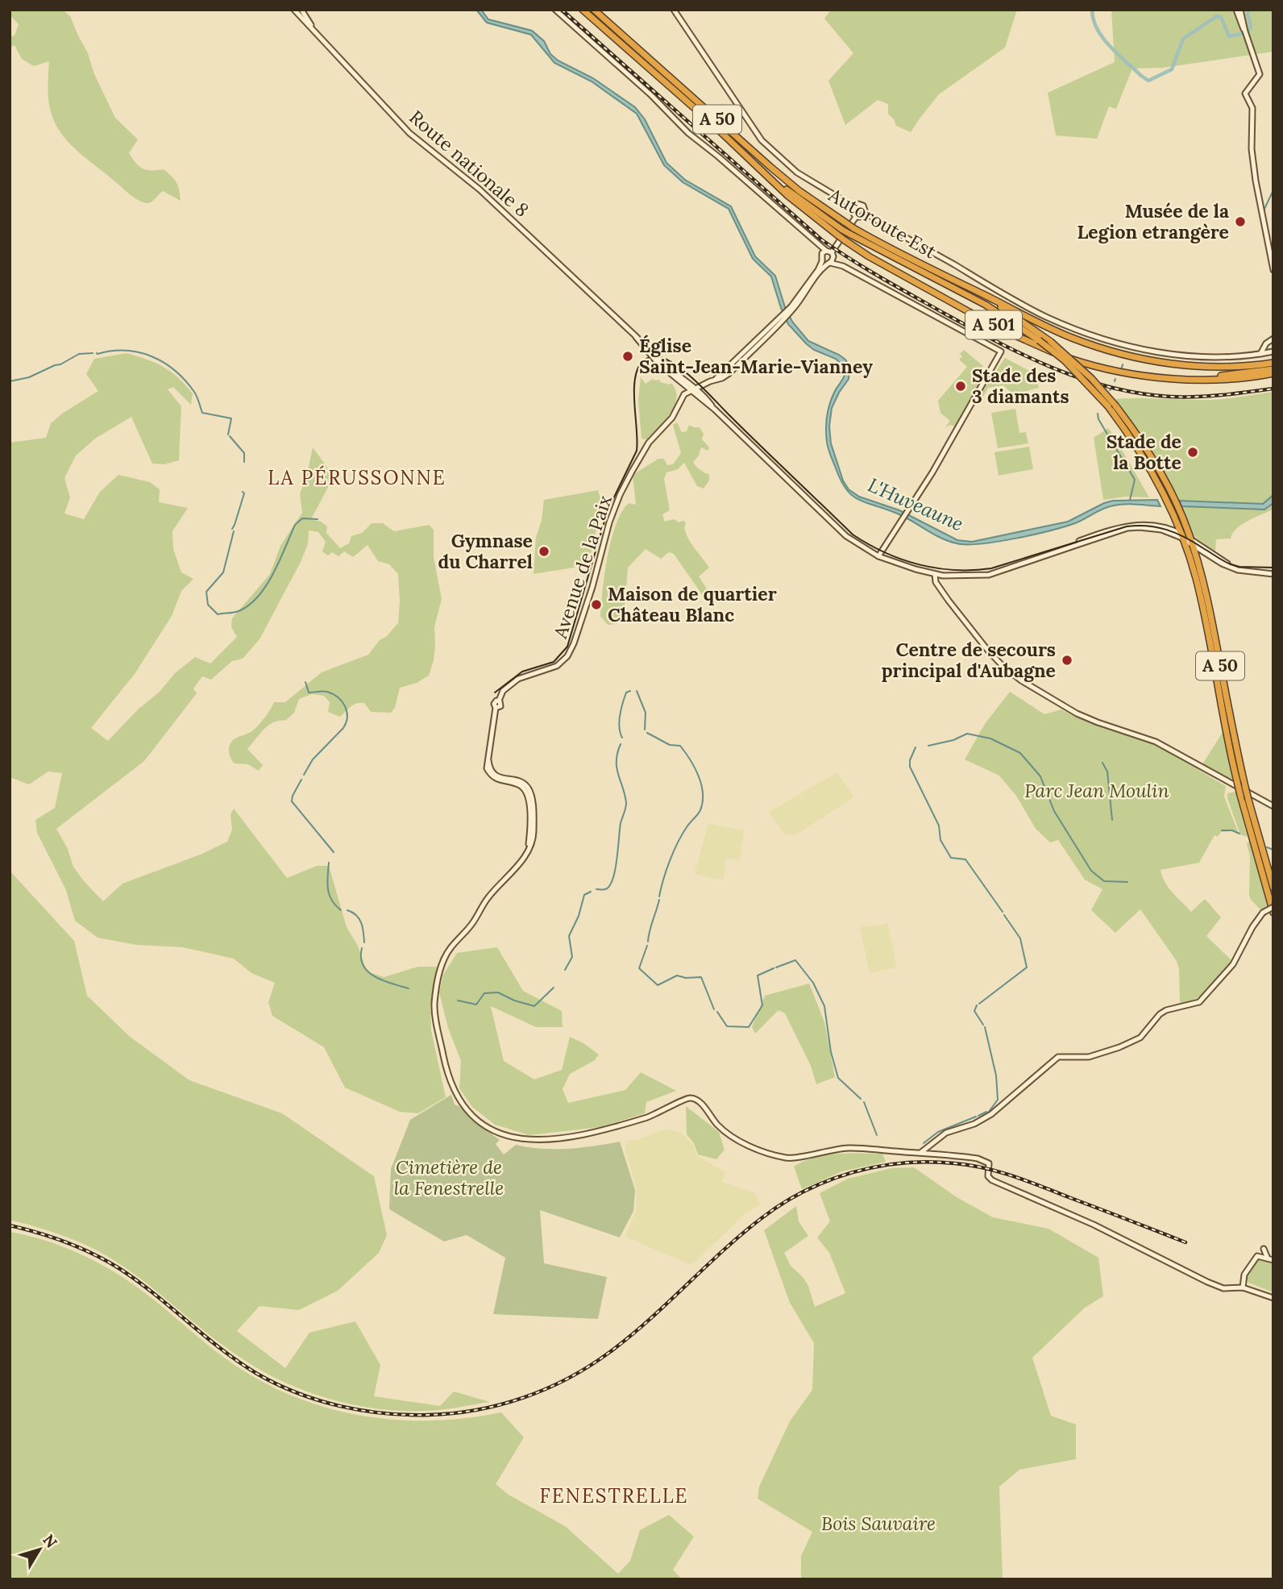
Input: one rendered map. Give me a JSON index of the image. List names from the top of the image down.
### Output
{
  "streets": {
    "highway": ["A 50", "Autoroute Est", "A 501"],
    "street": ["Route nationale 8", "Avenue de la Paix"]
  },
  "crossings": [
    ["A 50", "Route nationale 8"],
    ["A 50", "Autoroute Est"],
    ["Route nationale 8", "Avenue de la Paix"],
    ["Autoroute Est", "A 501"]
  ],
  "districts": ["LA PÉRUSSONNE", "FENESTRELLE"],
  "water": ["L'Huveaune"],
  "parks": ["Parc Jean Moulin", "Cimetière de la Fenestrelle", "Bois Sauvaire"],
  "places": [
    "Musée de la Legion etrangère",
    "Église Saint-Jean-Marie-Vianney",
    "Stade des 3 diamants",
    "Stade de la Botte",
    "Gymnase du Charrel",
    "Maison de quartier Château Blanc",
    "Centre de secours principal d'Aubagne"
  ],
  "north": "top right"
}
